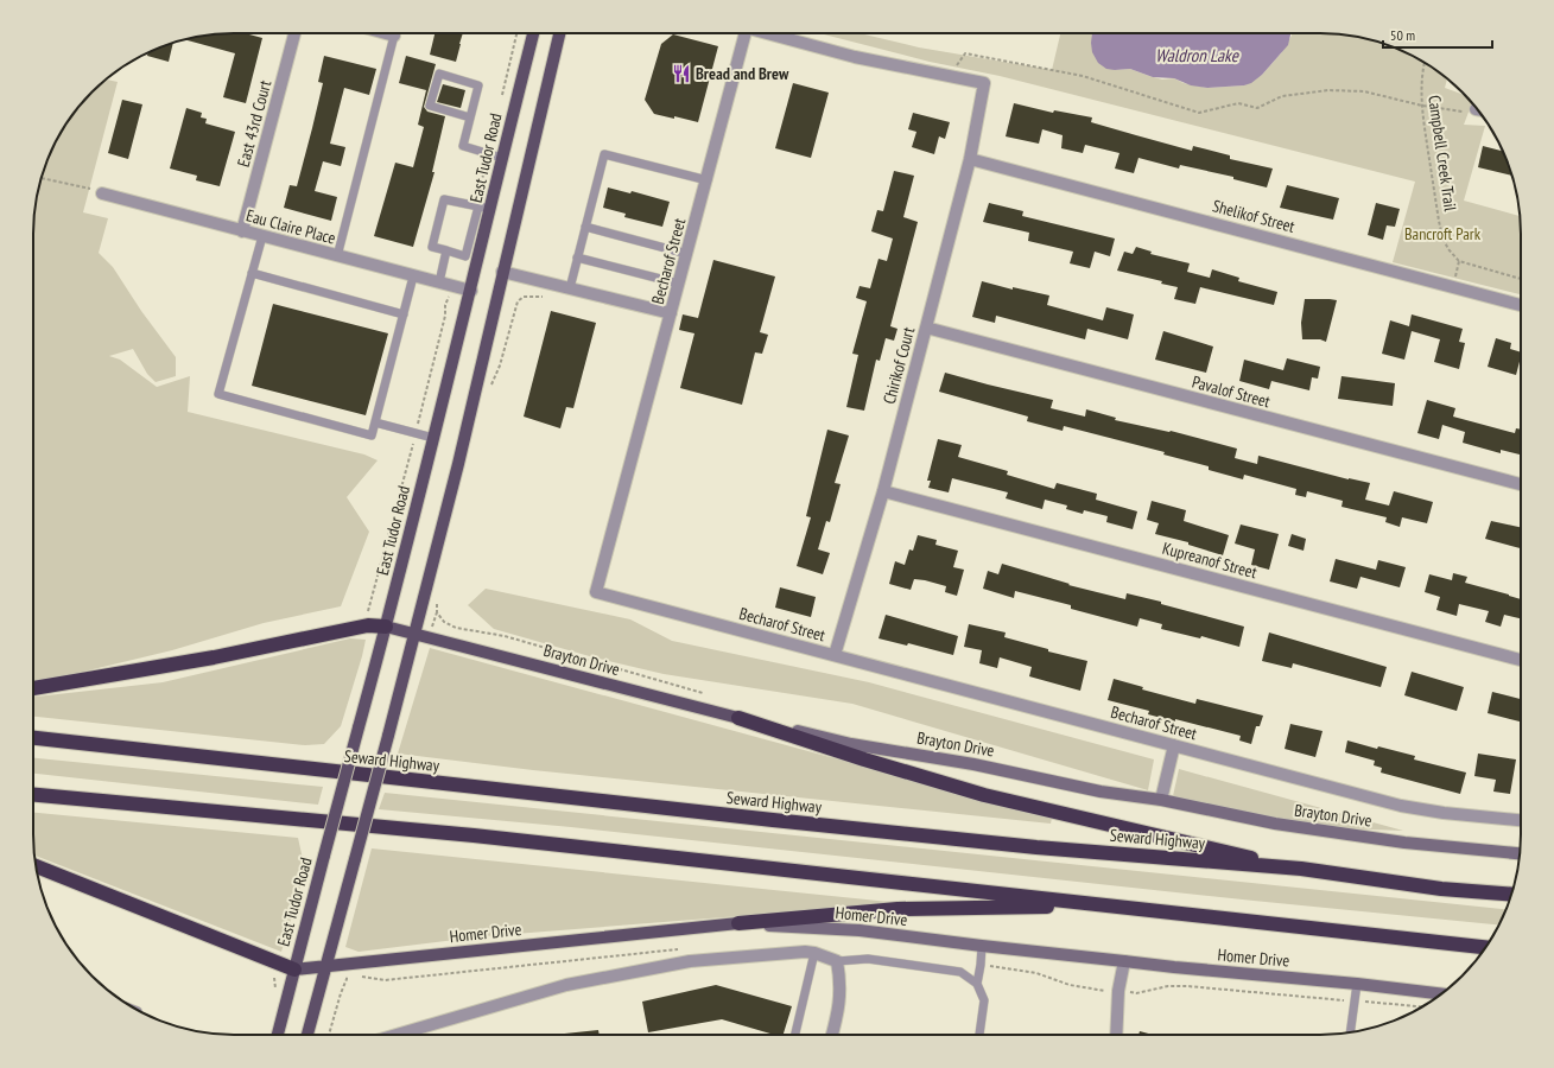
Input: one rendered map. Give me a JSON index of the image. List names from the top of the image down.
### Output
{
  "streets": {
    "highway": ["Seward Highway"],
    "main road": ["East Tudor Road", "Brayton Drive", "Homer Drive"],
    "street": [
      "East 43rd Court",
      "Shelikof Street",
      "Eau Claire Place",
      "Becharof Street",
      "Chirikof Court",
      "Pavalof Street",
      "Kupreanof Street"
    ],
    "path": ["Campbell Creek Trail"]
  },
  "crossings": [
    ["East 43rd Court", "Eau Claire Place"],
    ["East Tudor Road", "Eau Claire Place"],
    ["East Tudor Road", "Brayton Drive"],
    ["East Tudor Road", "Homer Drive"],
    ["Shelikof Street", "Chirikof Court"],
    ["Becharof Street", "Chirikof Court"],
    ["Chirikof Court", "Pavalof Street"],
    ["Chirikof Court", "Kupreanof Street"]
  ],
  "water": ["Waldron Lake"],
  "parks": ["Bancroft Park"],
  "places": {
    "restaurant": ["Bread and Brew"]
  },
  "scale_bar": "50 m"
}
